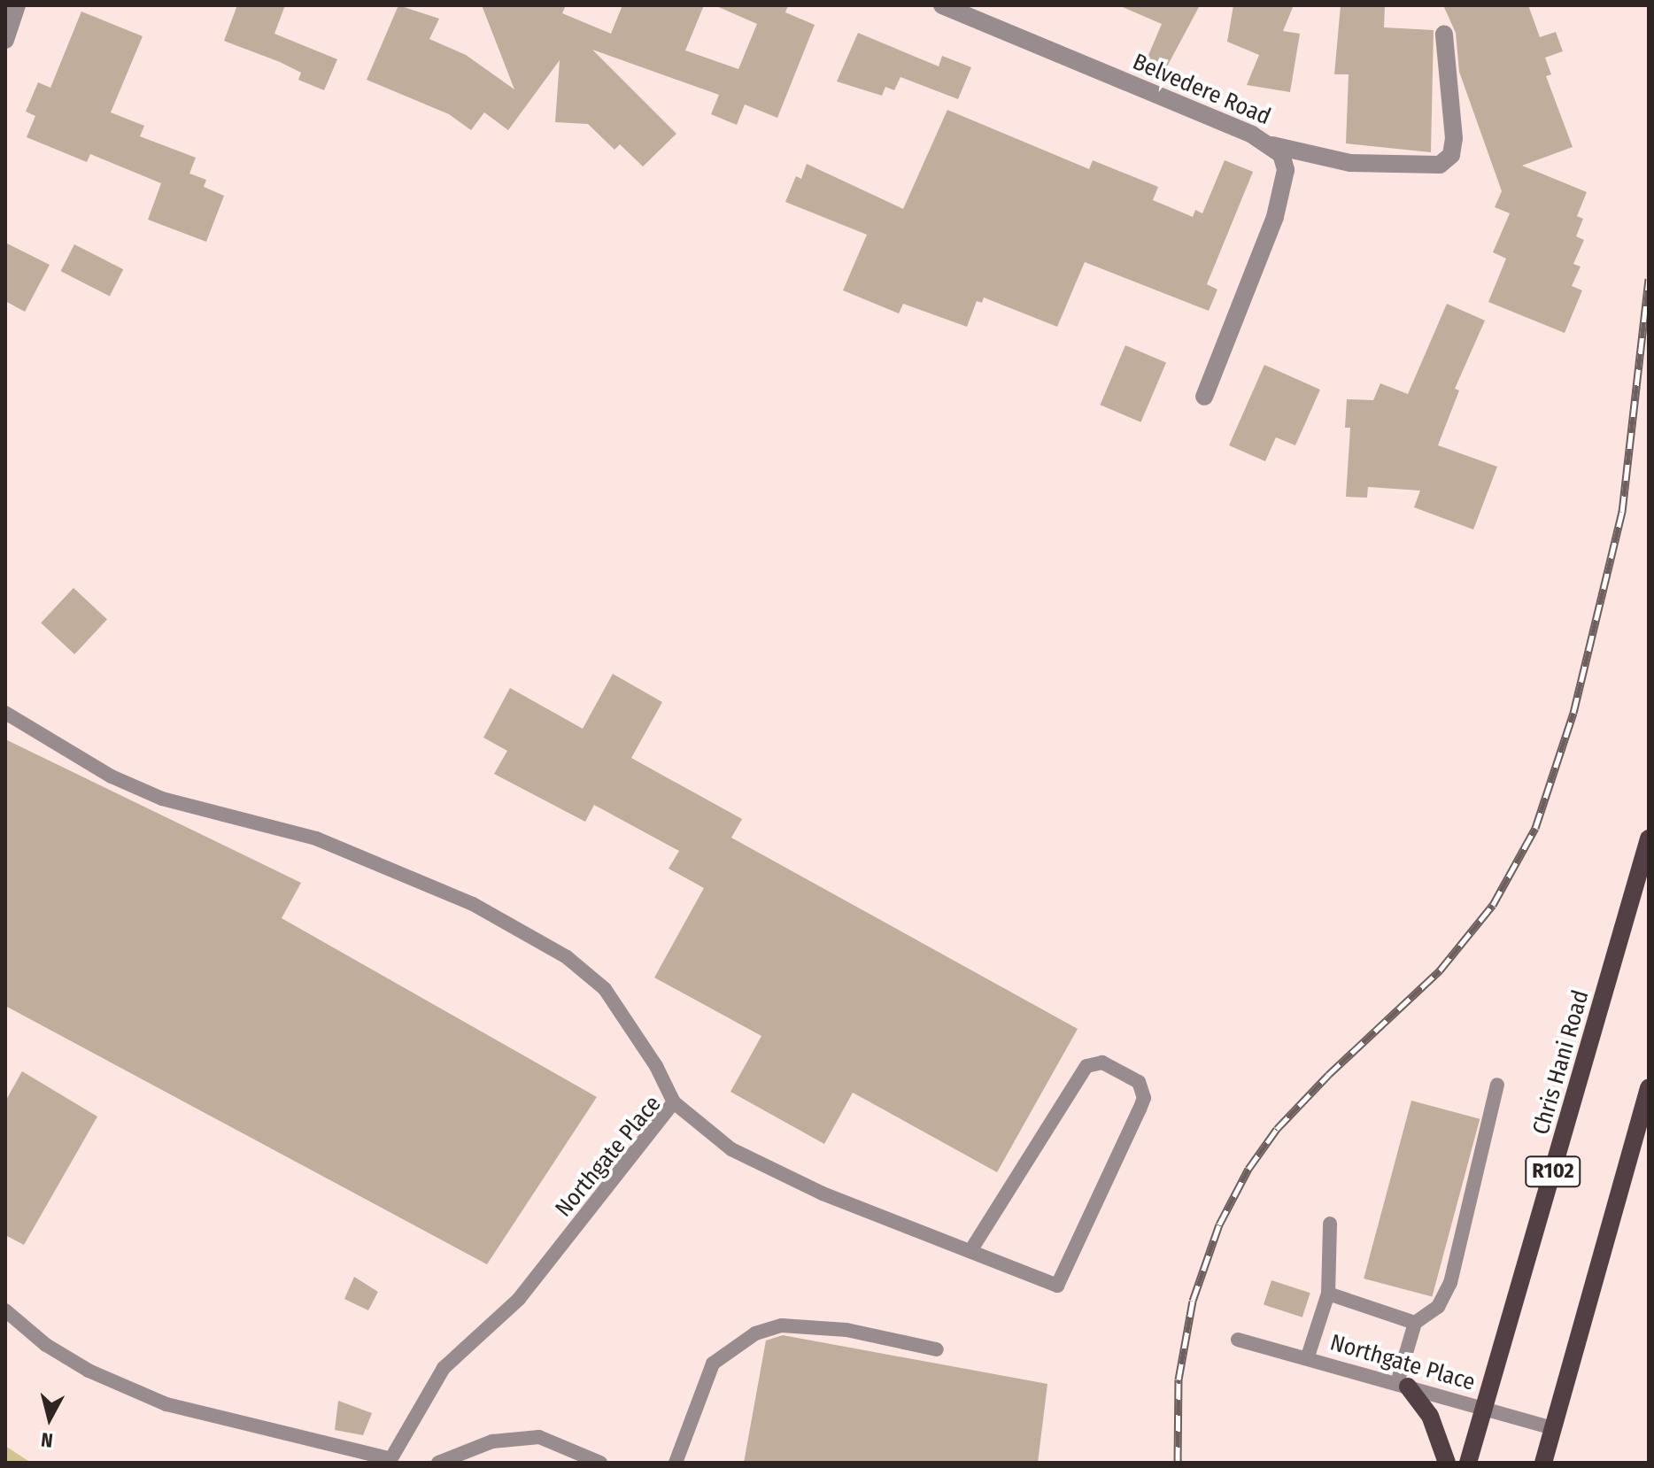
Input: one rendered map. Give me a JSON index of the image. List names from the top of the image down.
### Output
{
  "streets": {
    "main road": ["Chris Hani Road", "R102"],
    "street": ["Belvedere Road"],
    "lane": ["Northgate Place"]
  },
  "crossings": [
    ["Chris Hani Road", "Northgate Place"]
  ],
  "north": "bottom"
}
